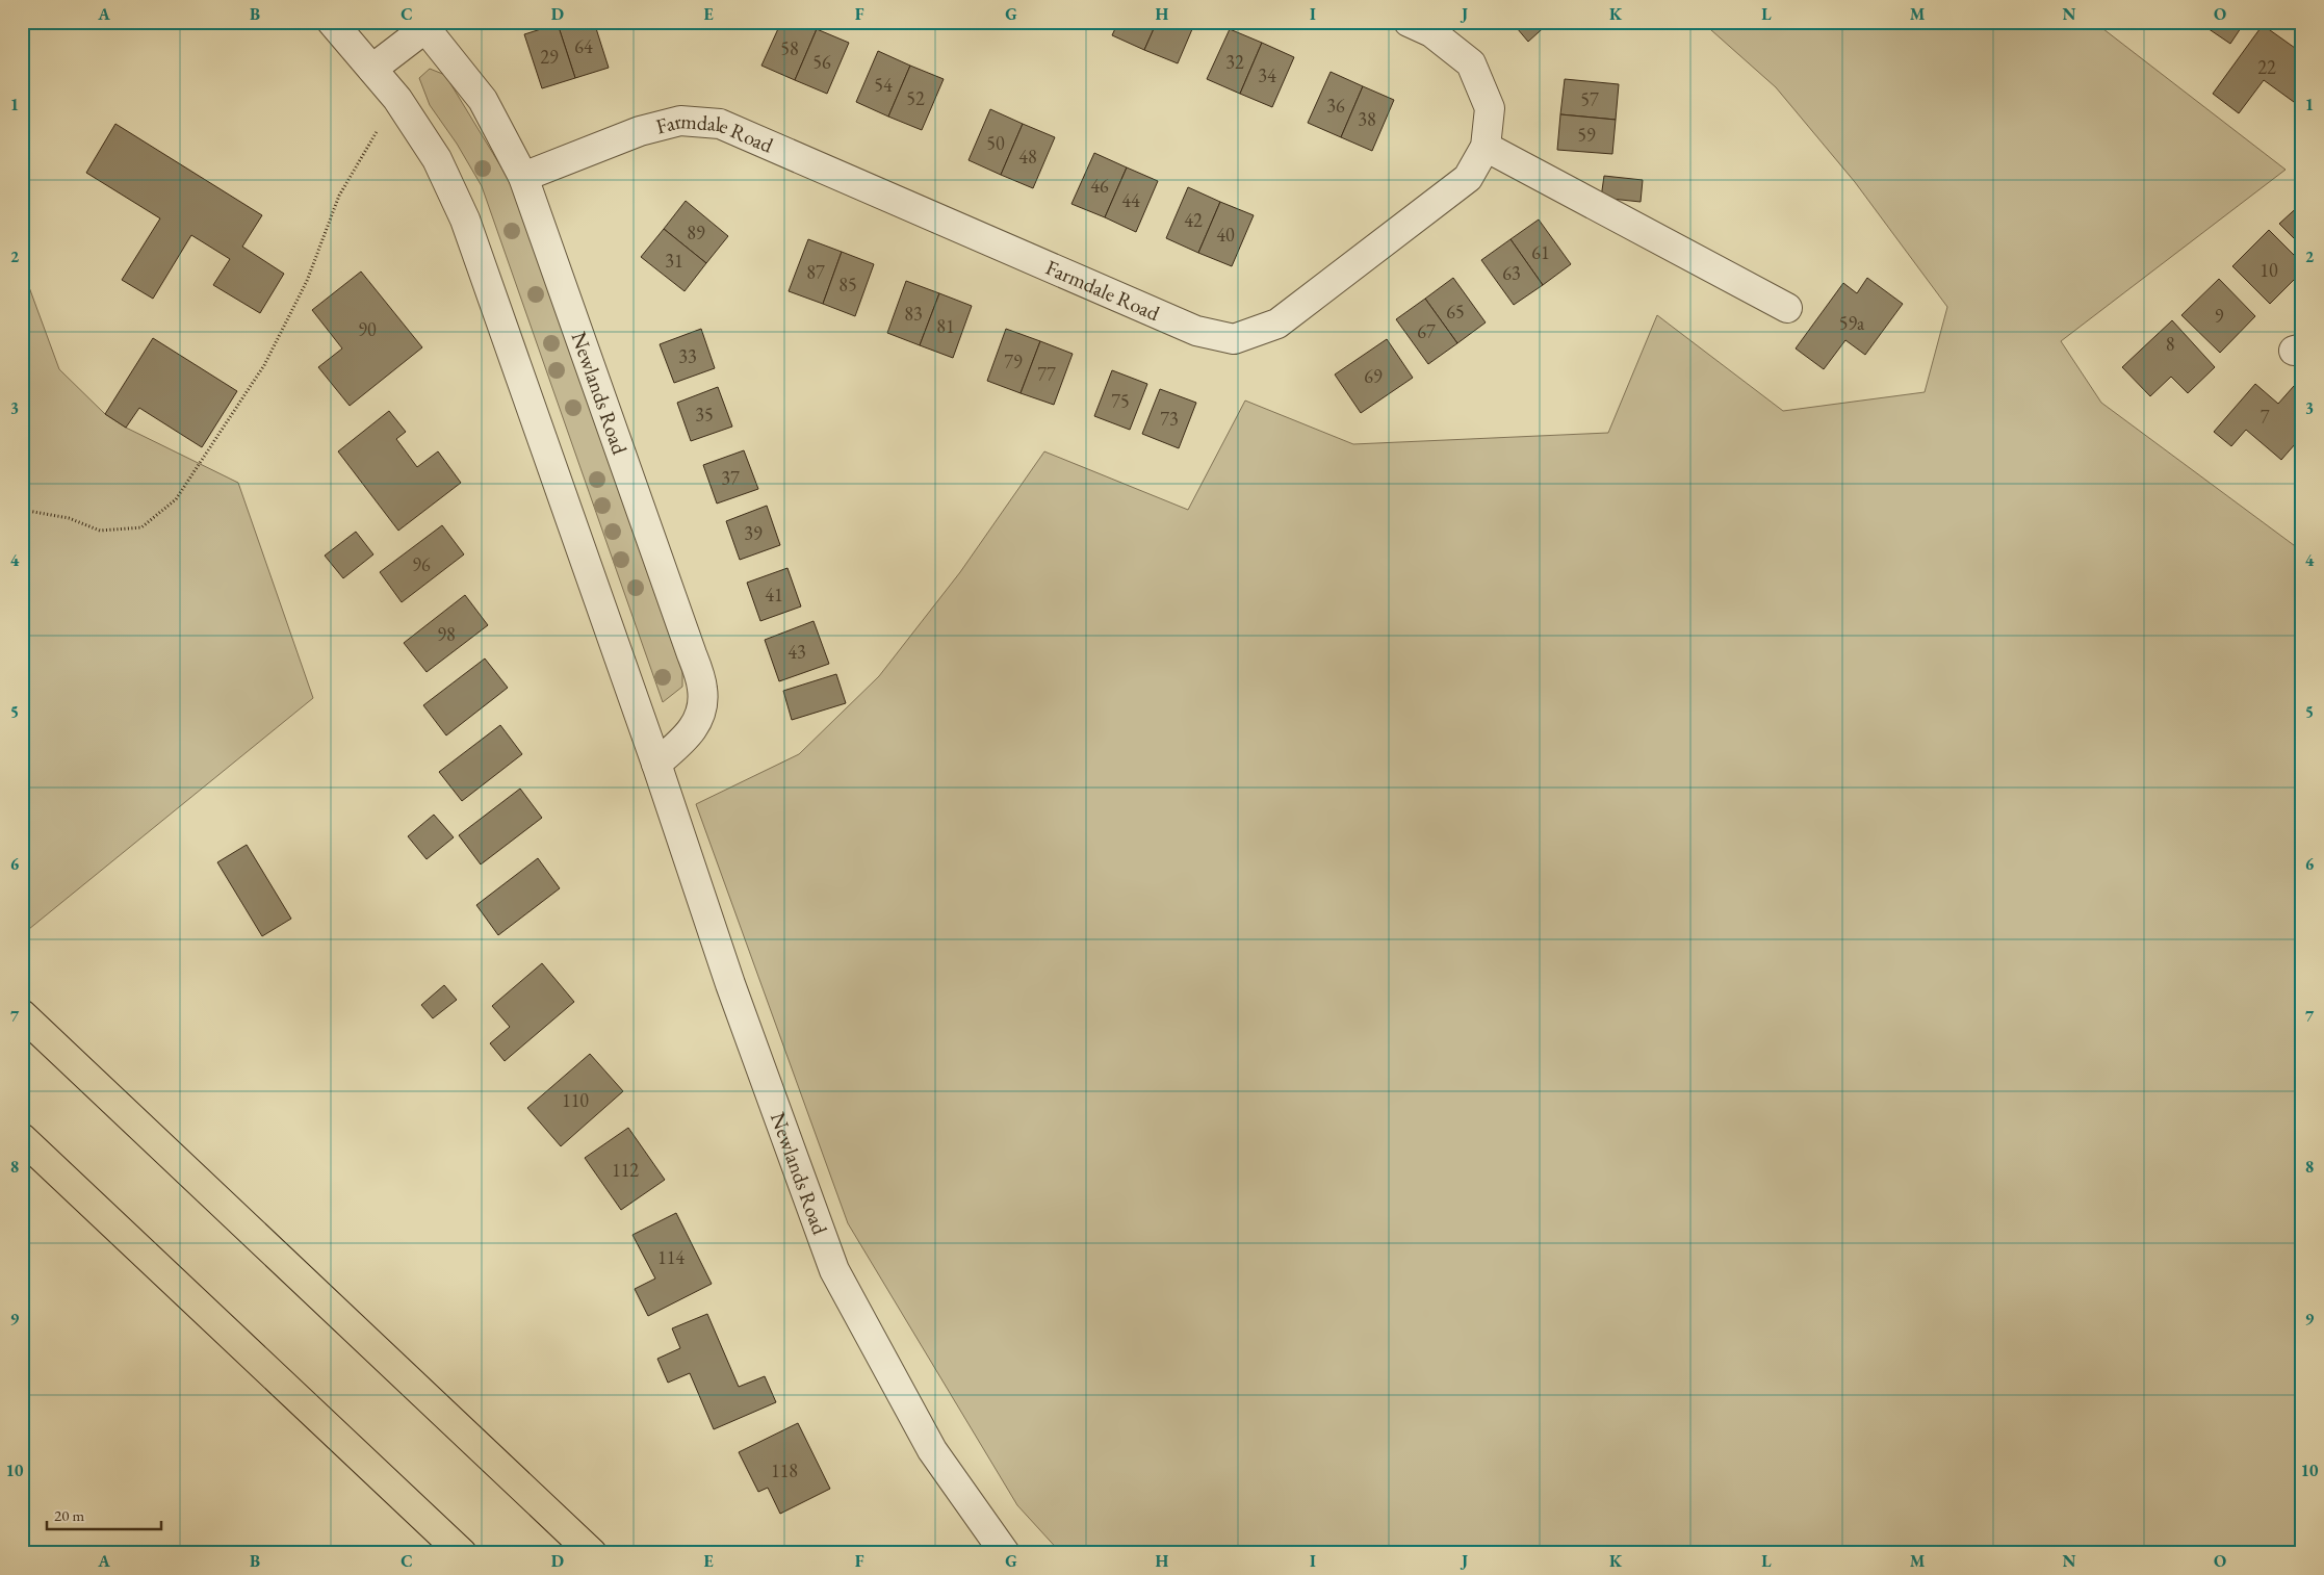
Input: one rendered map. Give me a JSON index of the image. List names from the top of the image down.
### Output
{
  "streets": {
    "street": ["Farmdale Road", "Newlands Road"]
  },
  "crossings": [
    ["Farmdale Road", "Newlands Road"]
  ],
  "house_numbers": [
    "64",
    "58",
    "29",
    "56",
    "32",
    "22",
    "34",
    "54",
    "52",
    "57",
    "36",
    "38",
    "59",
    "50",
    "48",
    "46",
    "44",
    "42",
    "89",
    "40",
    "61",
    "31",
    "10",
    "87",
    "63",
    "85",
    "65",
    "83",
    "9",
    "59a",
    "81",
    "90",
    "67",
    "8",
    "33",
    "79",
    "77",
    "69",
    "75",
    "35",
    "7",
    "73",
    "37",
    "39",
    "96",
    "41",
    "98",
    "43",
    "110",
    "112",
    "114",
    "118"
  ],
  "scale_bar": "20 m",
  "grid": {
    "columns": [
      "A",
      "B",
      "C",
      "D",
      "E",
      "F",
      "G",
      "H",
      "I",
      "J",
      "K",
      "L",
      "M",
      "N",
      "O"
    ],
    "rows": [
      "1",
      "2",
      "3",
      "4",
      "5",
      "6",
      "7",
      "8",
      "9",
      "10"
    ]
  }
}
